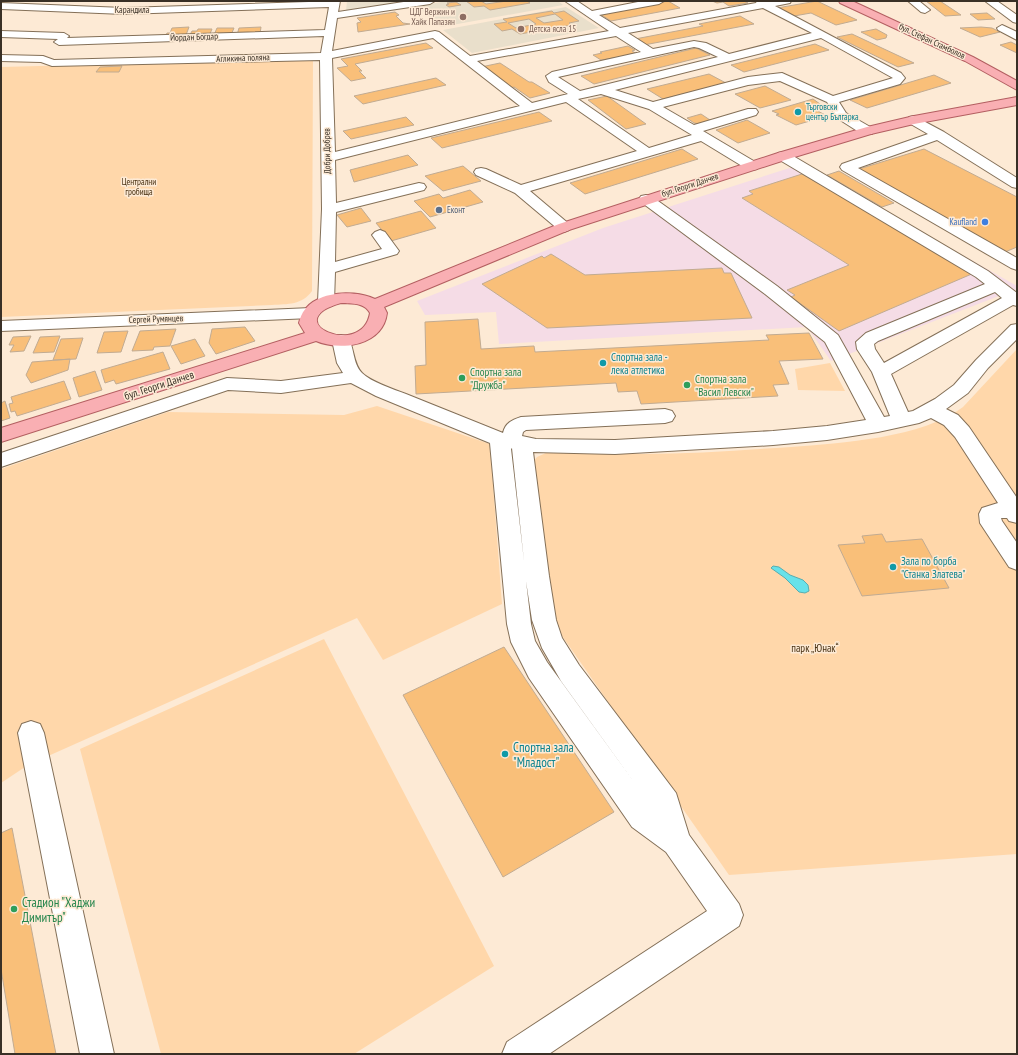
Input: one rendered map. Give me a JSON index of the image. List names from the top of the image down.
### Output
{
  "streets": {
    "main road": ["бул. Стефан Стамболов", "бул. Георги Данчев"],
    "street": [
      "Карандила",
      "Йордан Богдар",
      "Агликина поляна",
      "Добри Добрев",
      "Сергей Румянцев"
    ]
  },
  "crossings": [
    ["Карандила", "Добри Добрев"],
    ["Йордан Богдар", "Добри Добрев"],
    ["Агликина поляна", "Добри Добрев"],
    ["Добри Добрев", "бул. Георги Данчев"],
    ["Добри Добрев", "Сергей Румянцев"],
    ["бул. Георги Данчев", "Сергей Румянцев"]
  ],
  "parks": ["Централни гробища", "парк „Юнак“"],
  "places": [
    "ЦДГ Вержин и Хайк Папазян",
    "Детска ясла 15",
    "Търговски център Българка",
    "Еконт",
    "Kaufland",
    "Спортна зала - лека атлетика",
    "Спортна зала \"Дружба\"",
    "Спортна зала \"Васил Левски\"",
    "Зала по борба \"Станка Златева\"",
    "Спортна зала \"Младост\"",
    "Стадион \"Хаджи Димитър\""
  ]
}
